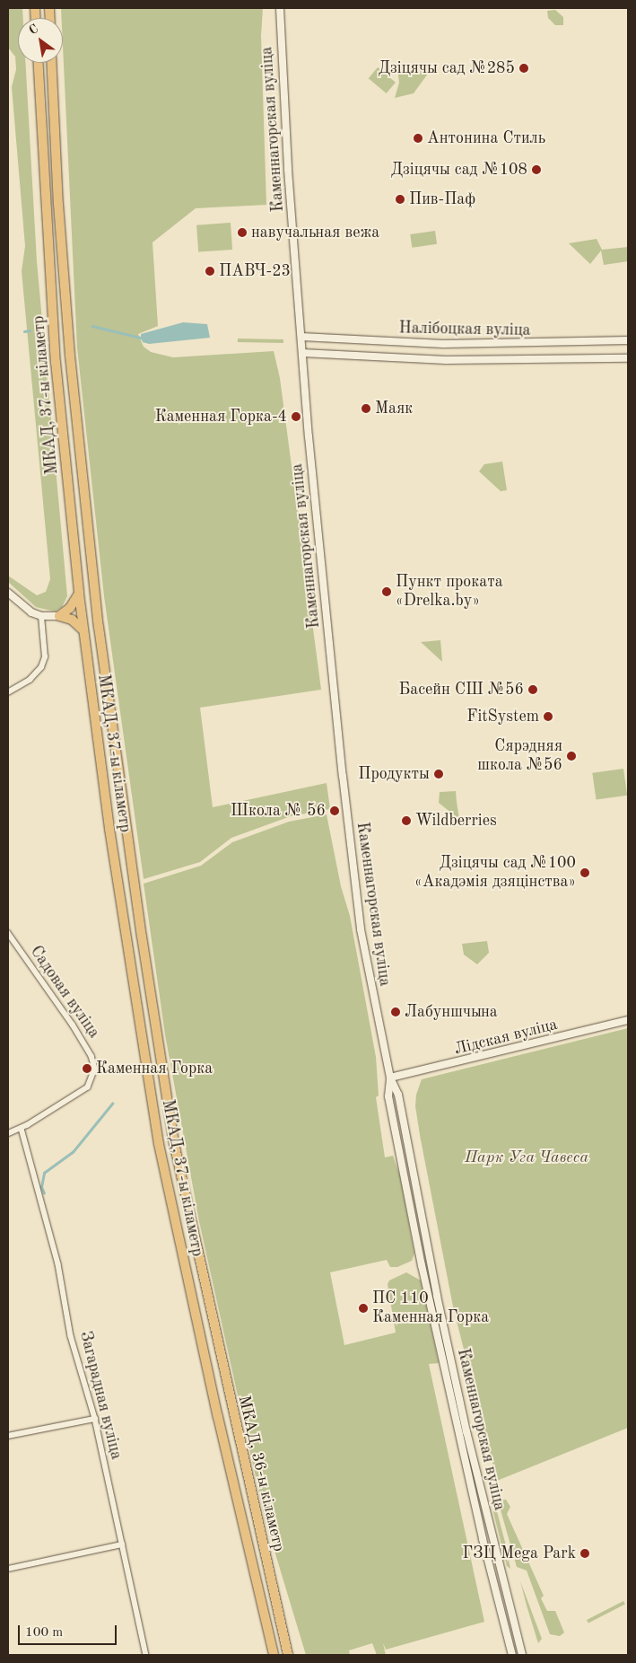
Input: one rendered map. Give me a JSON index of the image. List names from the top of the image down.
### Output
{
  "streets": {
    "highway": ["МКАД, 37-ы кіламетр", "МКАД, 36-ы кіламетр"],
    "main road": ["Каменнагорская вуліца", "Налібоцкая вуліца", "Лідская вуліца"],
    "street": ["Садовая вуліца", "Загарадная вуліца"]
  },
  "crossings": [
    ["Каменнагорская вуліца", "Налібоцкая вуліца"],
    ["Каменнагорская вуліца", "Лідская вуліца"],
    ["МКАД, 37-ы кіламетр", "МКАД, 36-ы кіламетр"],
    ["Садовая вуліца", "Загарадная вуліца"]
  ],
  "parks": ["Парк Уга Чавеса"],
  "places": [
    "Дзіцячы сад №285",
    "Антонина Стиль",
    "Дзіцячы сад №108",
    "Пив-Паф",
    "навучальная вежа",
    "ПАВЧ-23",
    "Маяк",
    "Каменная Горка-4",
    "Пункт проката «Drelka.by»",
    "Басейн СШ №56",
    "FitSystem",
    "Сярэдняя школа №56",
    "Продукты",
    "Школа № 56",
    "Wildberries",
    "Дзіцячы сад №100 «Акадэмія дзяцінства»",
    "Лабуншчына",
    "Каменная Горка",
    "ПС 110 Каменная Горка",
    "ГЗЦ Mega Park"
  ],
  "scale_bar": "100 m",
  "north": "top left"
}
